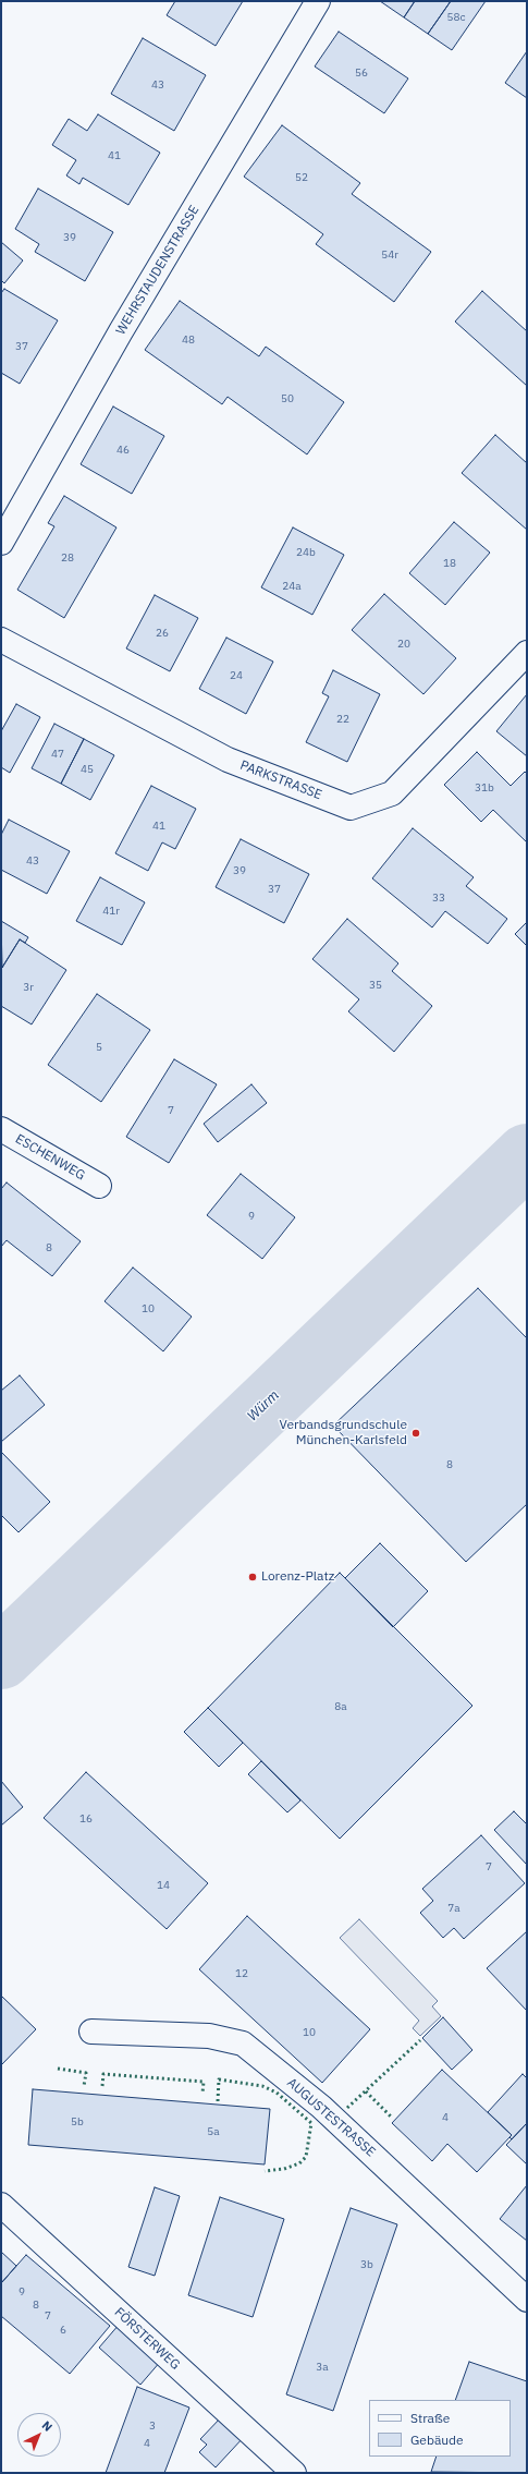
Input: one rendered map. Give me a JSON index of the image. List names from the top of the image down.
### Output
{
  "streets": {
    "street": [
      "WEHRSTAUDENSTRASSE",
      "PARKSTRASSE",
      "ESCHENWEG",
      "AUGUSTESTRASSE",
      "FÖRSTERWEG"
    ]
  },
  "water": ["Würm"],
  "places": ["Verbandsgrundschule München-Karlsfeld", "Lorenz-Platz"],
  "house_numbers": [
    "58c",
    "56",
    "43",
    "41",
    "52",
    "39",
    "54r",
    "48",
    "37",
    "50",
    "46",
    "24b",
    "28",
    "18",
    "24a",
    "26",
    "20",
    "24",
    "22",
    "47",
    "45",
    "31b",
    "41",
    "43",
    "39",
    "37",
    "33",
    "41r",
    "35",
    "3r",
    "5",
    "7",
    "9",
    "8",
    "10",
    "8",
    "8a",
    "16",
    "7",
    "14",
    "7a",
    "12",
    "10",
    "4",
    "5b",
    "5a",
    "3b",
    "9",
    "8",
    "7",
    "6",
    "3a",
    "3",
    "4"
  ],
  "legend": ["Straße", "Gebäude"],
  "north": "top right"
}
